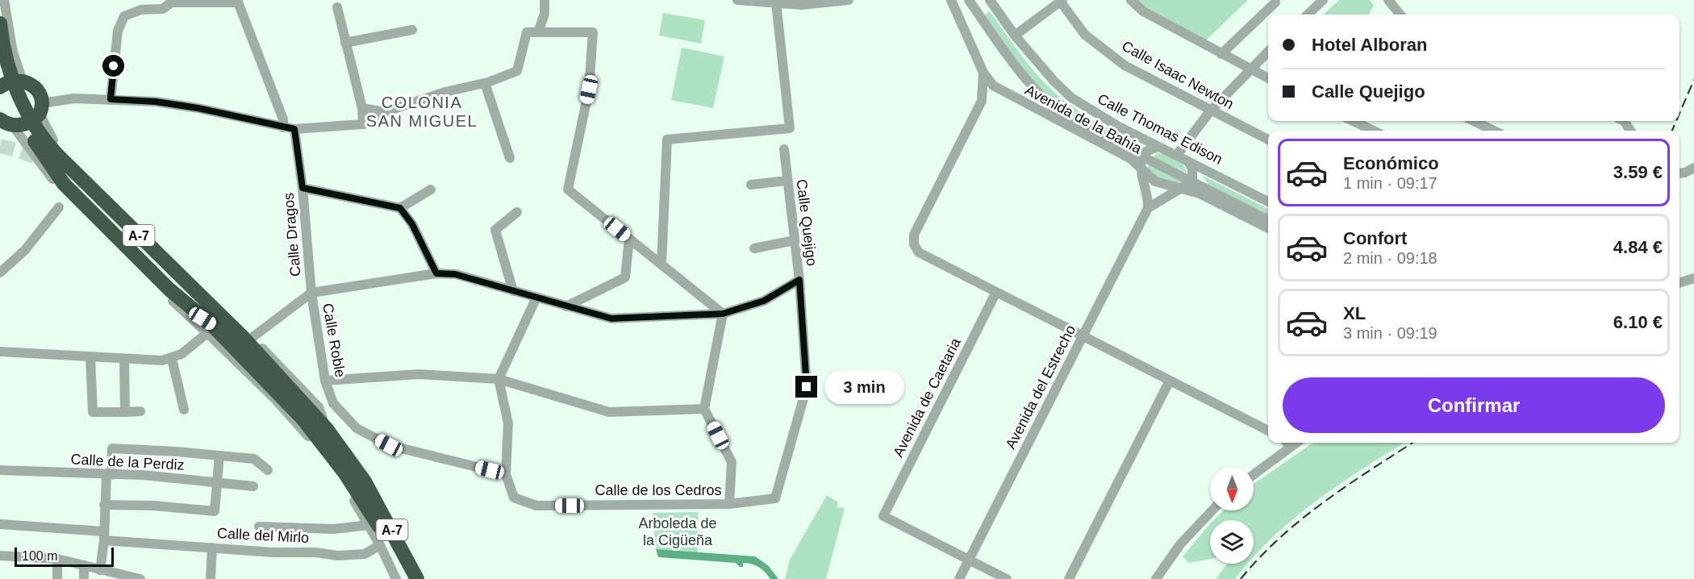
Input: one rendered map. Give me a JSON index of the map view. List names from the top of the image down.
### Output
{
  "streets": {
    "highway": ["A-7"],
    "street": [
      "Calle Isaac Newton",
      "Avenida de la Bahía",
      "Calle Thomas Edison",
      "Calle Quejigo",
      "Calle Dragos",
      "Calle Roble",
      "Avenida del Estrecho",
      "Avenida de Caetaria",
      "Calle de la Perdiz",
      "Calle de los Cedros",
      "Calle del Mirlo"
    ]
  },
  "crossings": [
    ["Calle Quejigo", "Calle de los Cedros"],
    ["Calle Dragos", "A-7"],
    ["Calle Dragos", "Calle Roble"],
    ["Calle Roble", "Calle de los Cedros"],
    ["Avenida del Estrecho", "Avenida de Caetaria"]
  ],
  "districts": ["COLONIA SAN MIGUEL"],
  "parks": ["Arboleda de la Cigüeña"],
  "scale_bar": "100 m",
  "north": "bottom",
  "page": {
    "banner": ["Hotel Alboran", "Calle Quejigo"],
    "list": [
      {
        "name": "Económico",
        "note": "1 min · 09:17",
        "value": "3.59 €"
      },
      {
        "name": "Confort",
        "note": "2 min · 09:18",
        "value": "4.84 €"
      },
      {
        "name": "XL",
        "note": "3 min · 09:19",
        "value": "6.10 €"
      }
    ],
    "buttons": "Confirmar",
    "bubble": "3 min",
    "scale": "100 m"
  }
}
